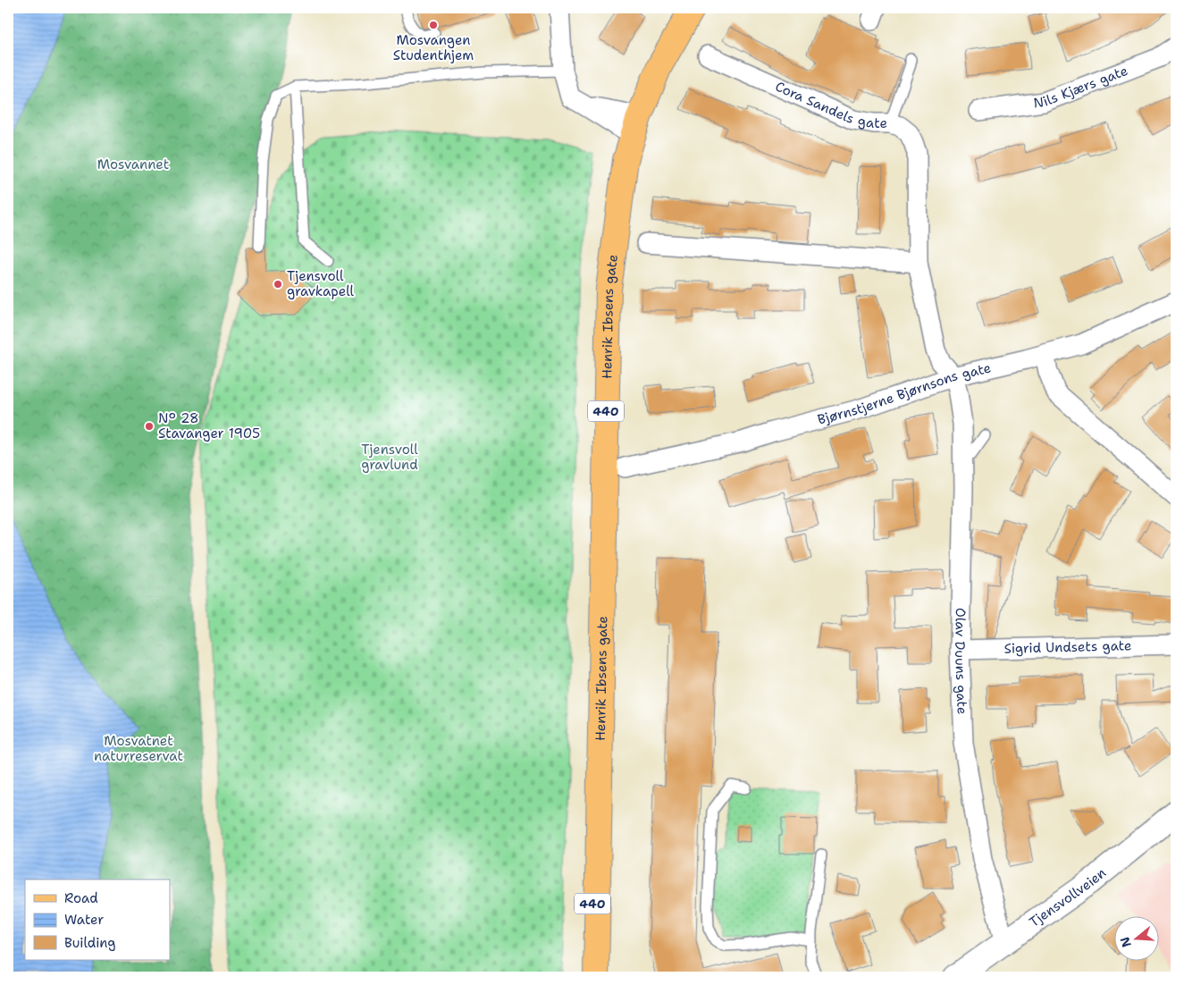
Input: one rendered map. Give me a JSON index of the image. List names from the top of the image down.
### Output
{
  "streets": {
    "main road": ["Henrik Ibsens gate", "440"],
    "street": [
      "Nils Kjærs gate",
      "Cora Sandels gate",
      "Bjørnstjerne Bjørnsons gate",
      "Sigrid Undsets gate",
      "Olav Duuns gate",
      "Tjensvollveien"
    ]
  },
  "crossings": [
    ["Cora Sandels gate", "Bjørnstjerne Bjørnsons gate"],
    ["Cora Sandels gate", "Olav Duuns gate"],
    ["Bjørnstjerne Bjørnsons gate", "Olav Duuns gate"],
    ["Sigrid Undsets gate", "Olav Duuns gate"],
    ["Olav Duuns gate", "Tjensvollveien"]
  ],
  "parks": ["Mosvannet", "Tjensvoll gravlund", "Mosvatnet naturreservat"],
  "places": ["Mosvangen Studenthjem", "Tjensvoll gravkapell", "N° 28 Stavanger 1905"],
  "legend": ["Road", "Water", "Building"],
  "north": "left"
}
